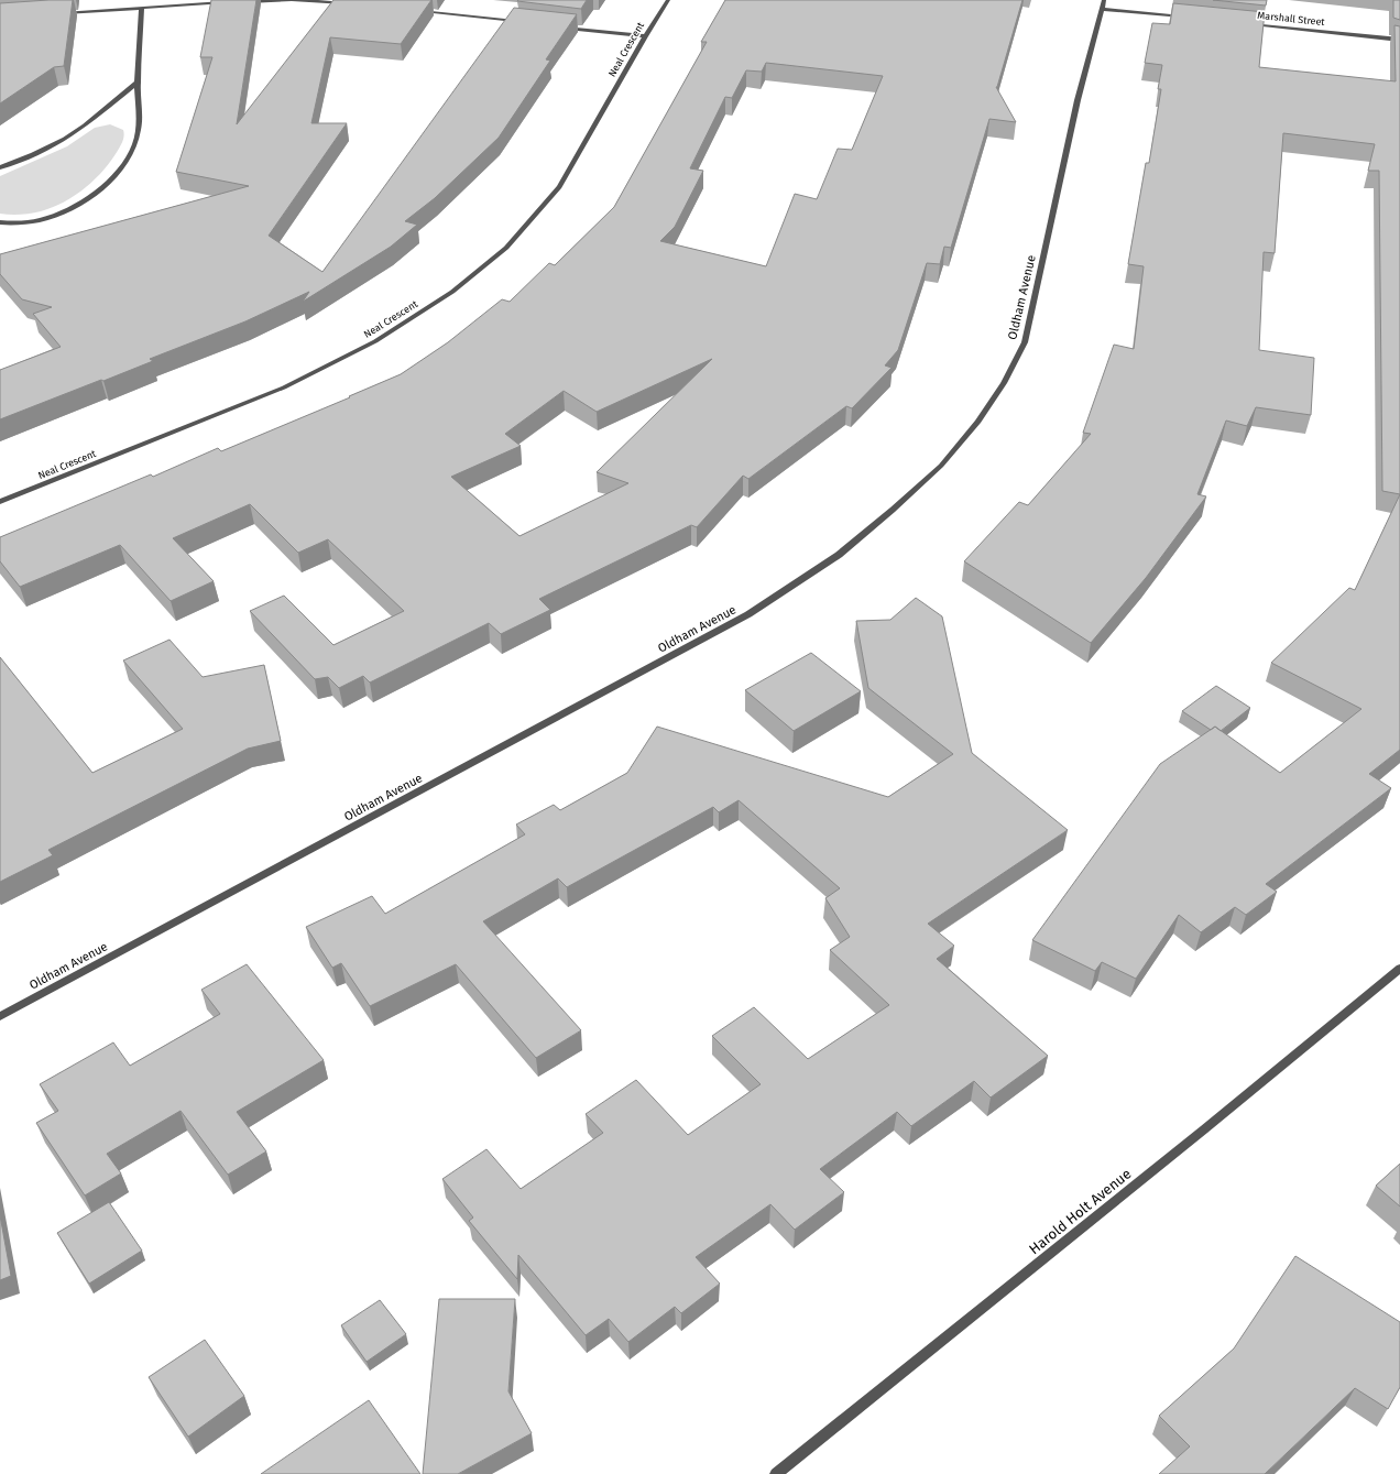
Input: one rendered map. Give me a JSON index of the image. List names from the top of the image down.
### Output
{
  "streets": {
    "street": [
      "Marshall Street",
      "Neal Crescent",
      "Oldham Avenue",
      "Harold Holt Avenue"
    ]
  }
}
